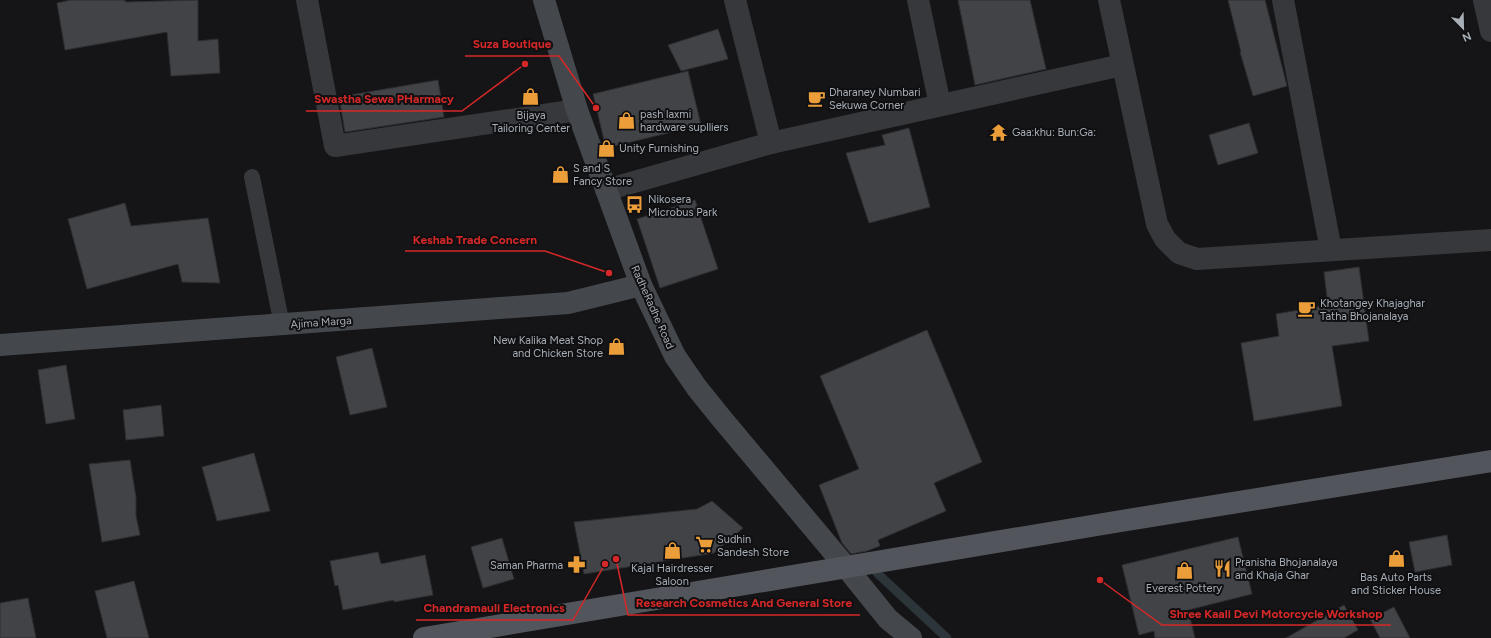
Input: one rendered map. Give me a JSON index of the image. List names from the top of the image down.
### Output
{
  "streets": {
    "main road": ["RadheRadhe Road", "Ajima Marga"]
  },
  "crossings": [
    ["RadheRadhe Road", "Ajima Marga"]
  ],
  "places": {
    "other": [
      "Swastha Sewa PHarmacy",
      "Suza Boutique",
      "Keshab Trade Concern",
      "Research Cosmetics And General Store",
      "Chandramauli Electronics",
      "Shree Kaali Devi Motorcycle Workshop"
    ],
    "shop": [
      "Bijaya Tailoring Center",
      "pash laxmi hardware suplliers",
      "Unity Furnishing",
      "S and S Fancy Store",
      "New Kalika Meat Shop and Chicken Store",
      "Kajal Hairdresser Saloon",
      "Bas Auto Parts and Sticker House",
      "Everest Pottery"
    ],
    "cafe": ["Dharaney Numbari Sekuwa Corner", "Khotangey Khajaghar Tatha Bhojanalaya"],
    "temple": ["Gaa:khu: Bun:Ga:"],
    "bus stop": ["Nikosera Microbus Park"],
    "supermarket": ["Sudhin Sandesh Store"],
    "pharmacy": ["Saman Pharma"],
    "restaurant": ["Pranisha Bhojanalaya and Khaja Ghar"]
  },
  "north": "bottom right"
}
